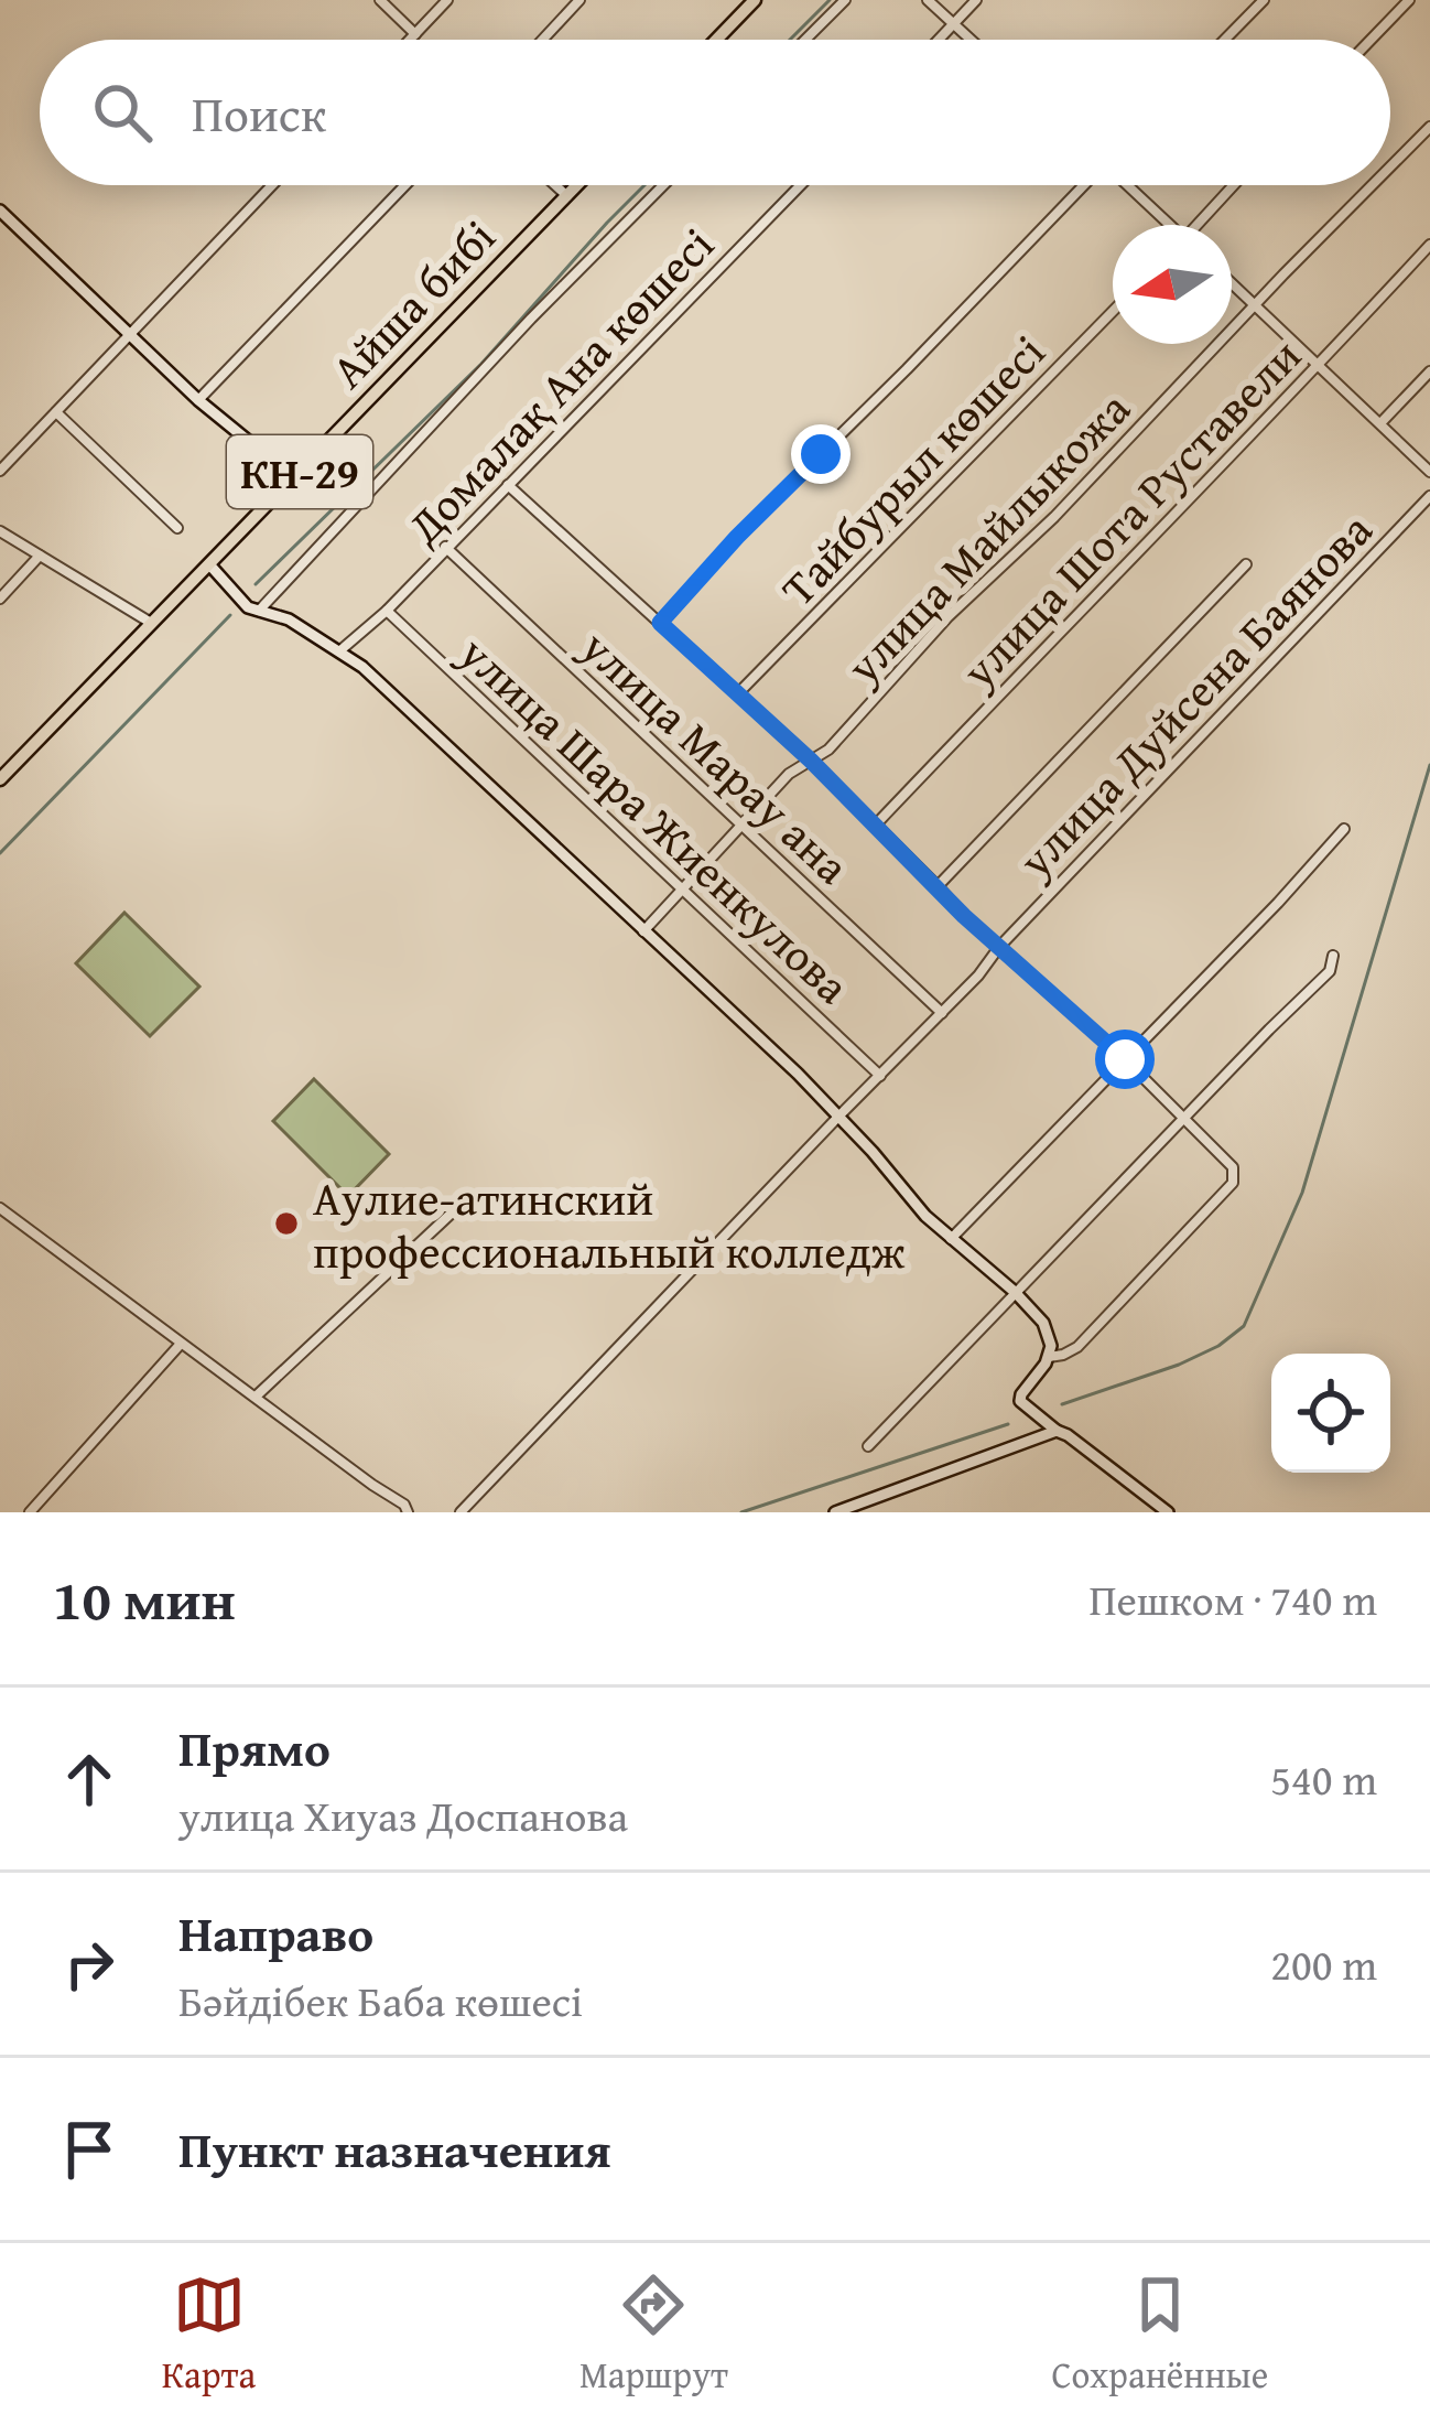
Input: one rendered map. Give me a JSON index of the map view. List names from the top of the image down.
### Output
{
  "streets": {
    "main road": ["Айша бибі", "КН-29"],
    "street": [
      "Домалақ Ана көшесі",
      "Тайбурыл көшесі",
      "улица Шота Руставели",
      "улица Майлыкожа",
      "улица Дуйсена Баянова",
      "улица Марау ана",
      "улица Шара Жиенкулова"
    ]
  },
  "crossings": [
    ["Домалақ Ана көшесі", "улица Марау ана"],
    ["Домалақ Ана көшесі", "улица Шара Жиенкулова"],
    ["улица Майлыкожа", "улица Марау ана"],
    ["улица Майлыкожа", "улица Шара Жиенкулова"],
    ["улица Дуйсена Баянова", "улица Марау ана"],
    ["улица Дуйсена Баянова", "улица Шара Жиенкулова"]
  ],
  "places": ["Аулие-атинский профессиональный колледж"],
  "north": "left",
  "page": {
    "search": "Поиск",
    "heading": ["10 мин", "Пешком · 740 m"],
    "list": [
      ["Прямо", "улица Хиуаз Доспанова", "540 m"],
      ["Направо", "Бәйдібек Баба көшесі", "200 m"],
      "Пункт назначения"
    ],
    "nav": ["Карта", "Маршрут", "Сохранённые"]
  }
}
